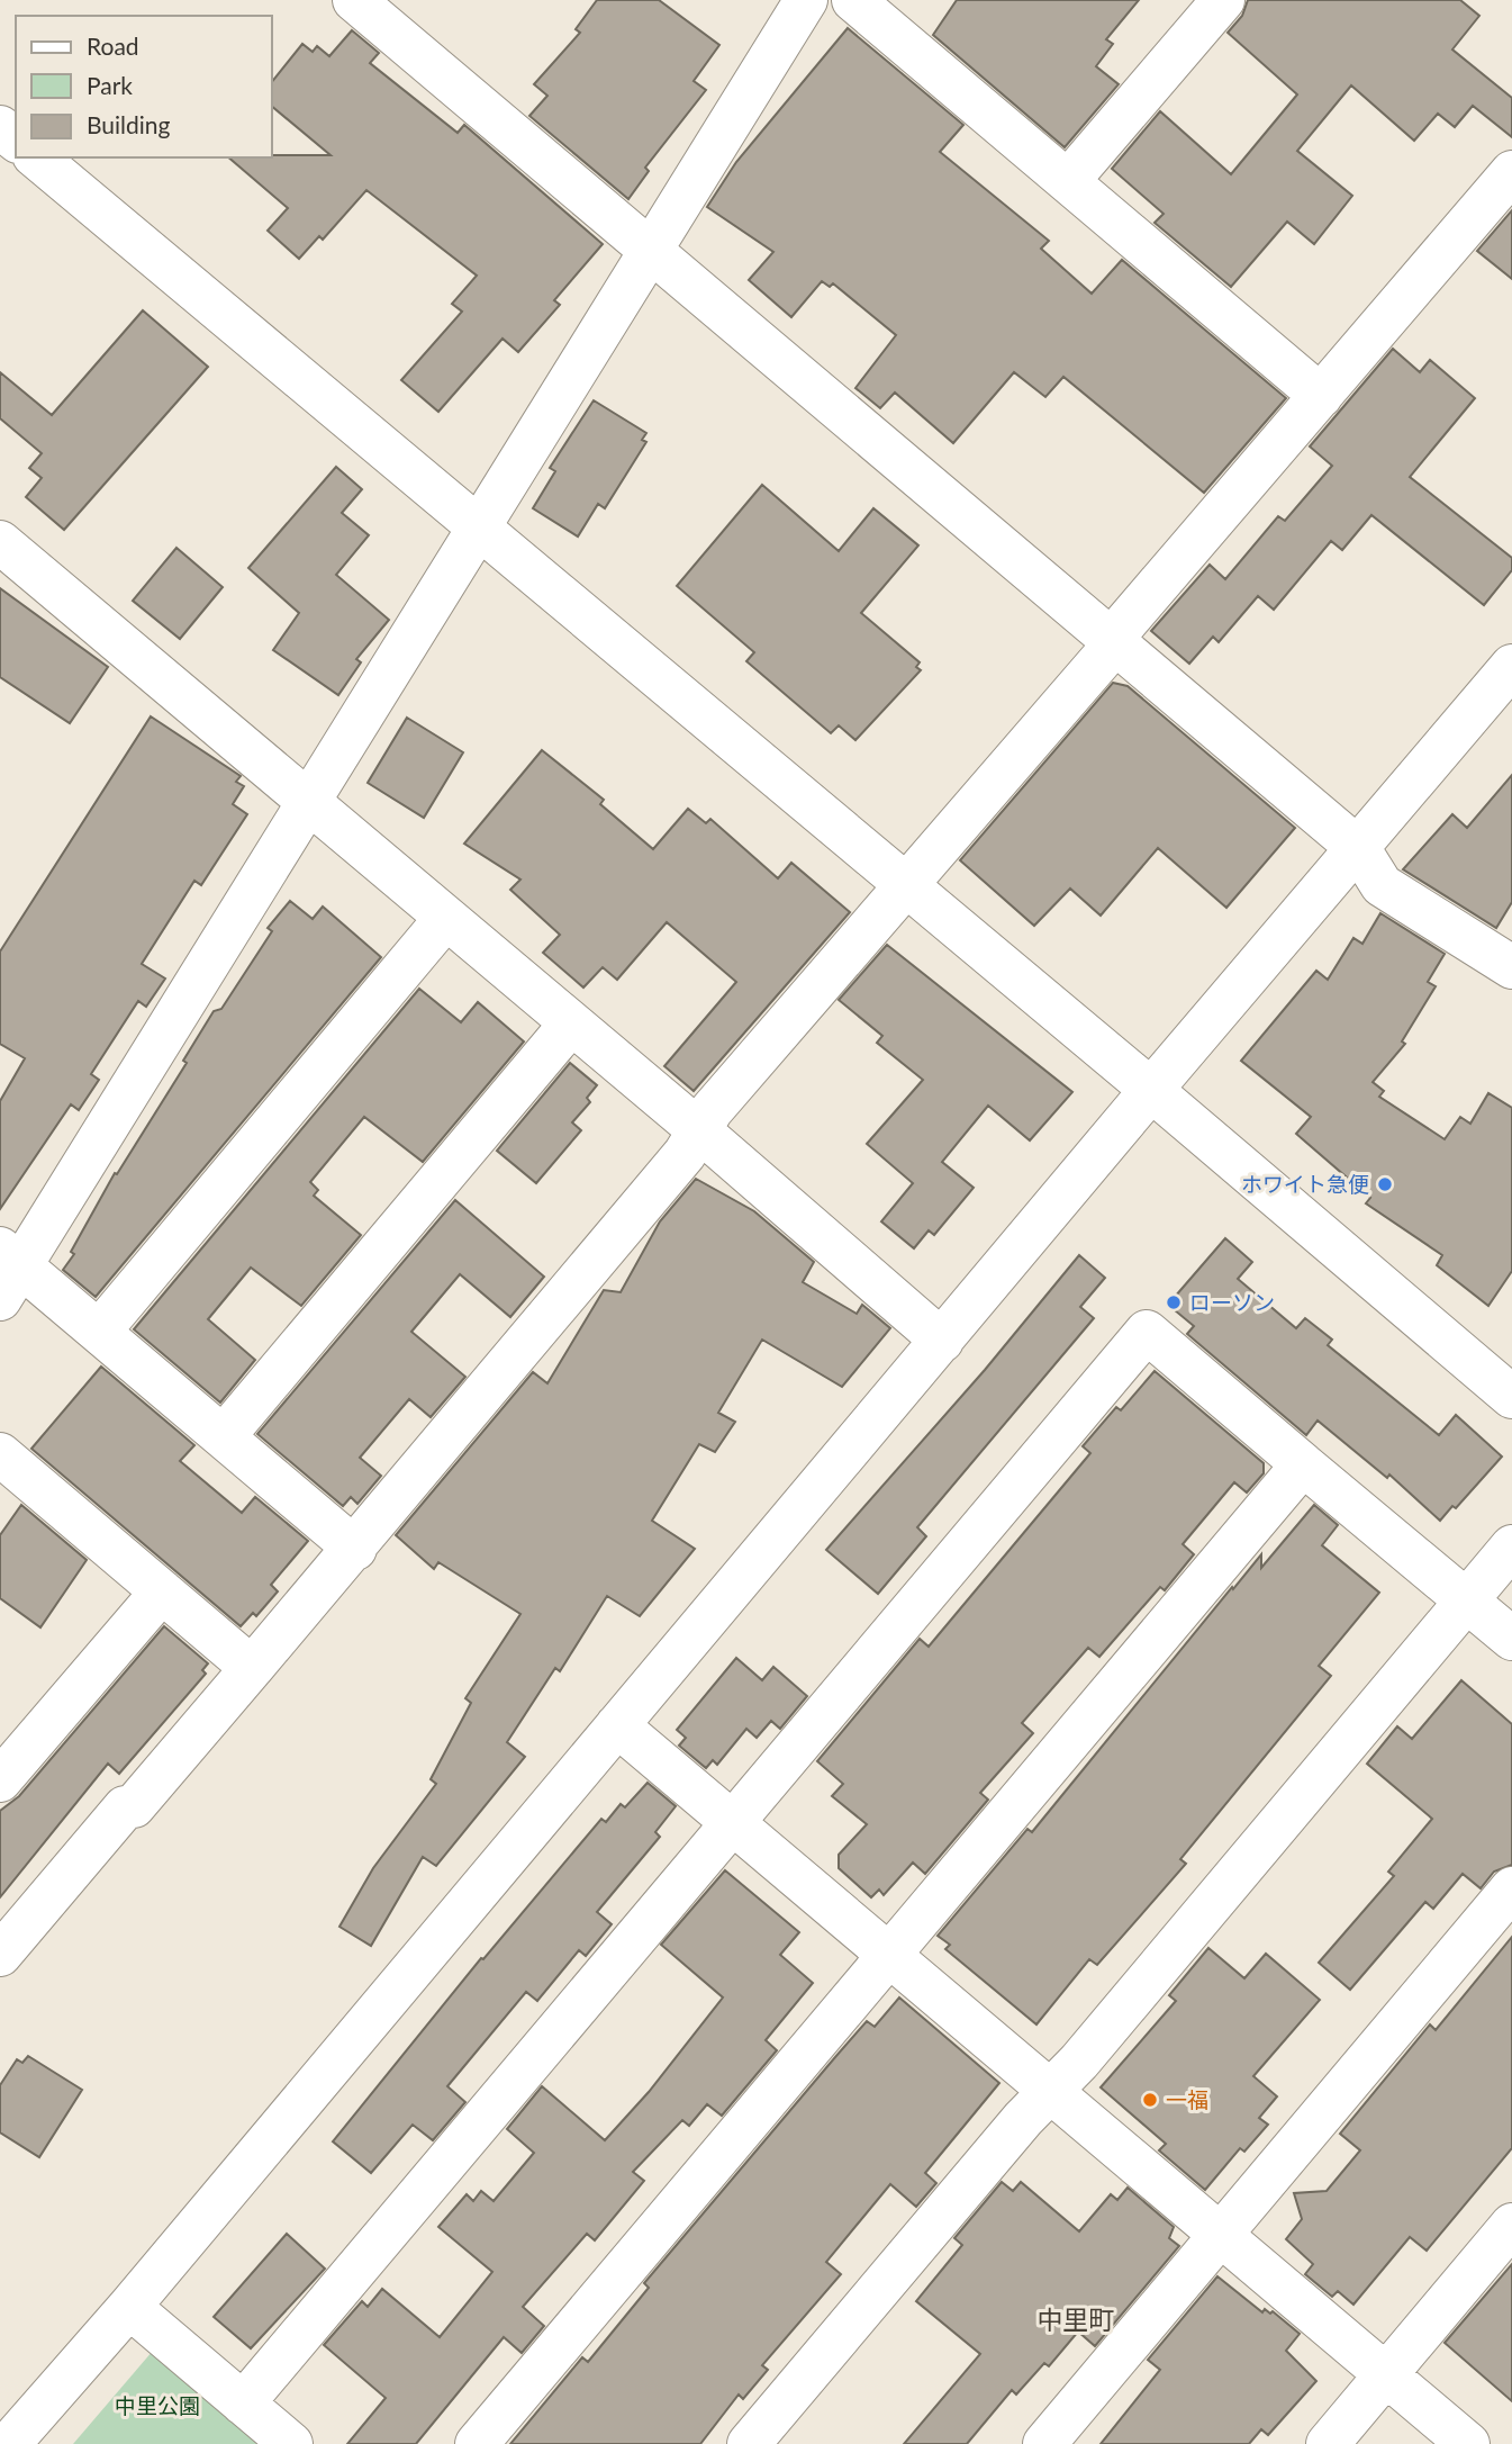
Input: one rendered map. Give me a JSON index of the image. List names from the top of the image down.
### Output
{
  "districts": ["中里町"],
  "parks": ["中里公園"],
  "places": ["ホワイト急便", "ローソン", "一福"],
  "legend": ["Road", "Park", "Building"]
}
